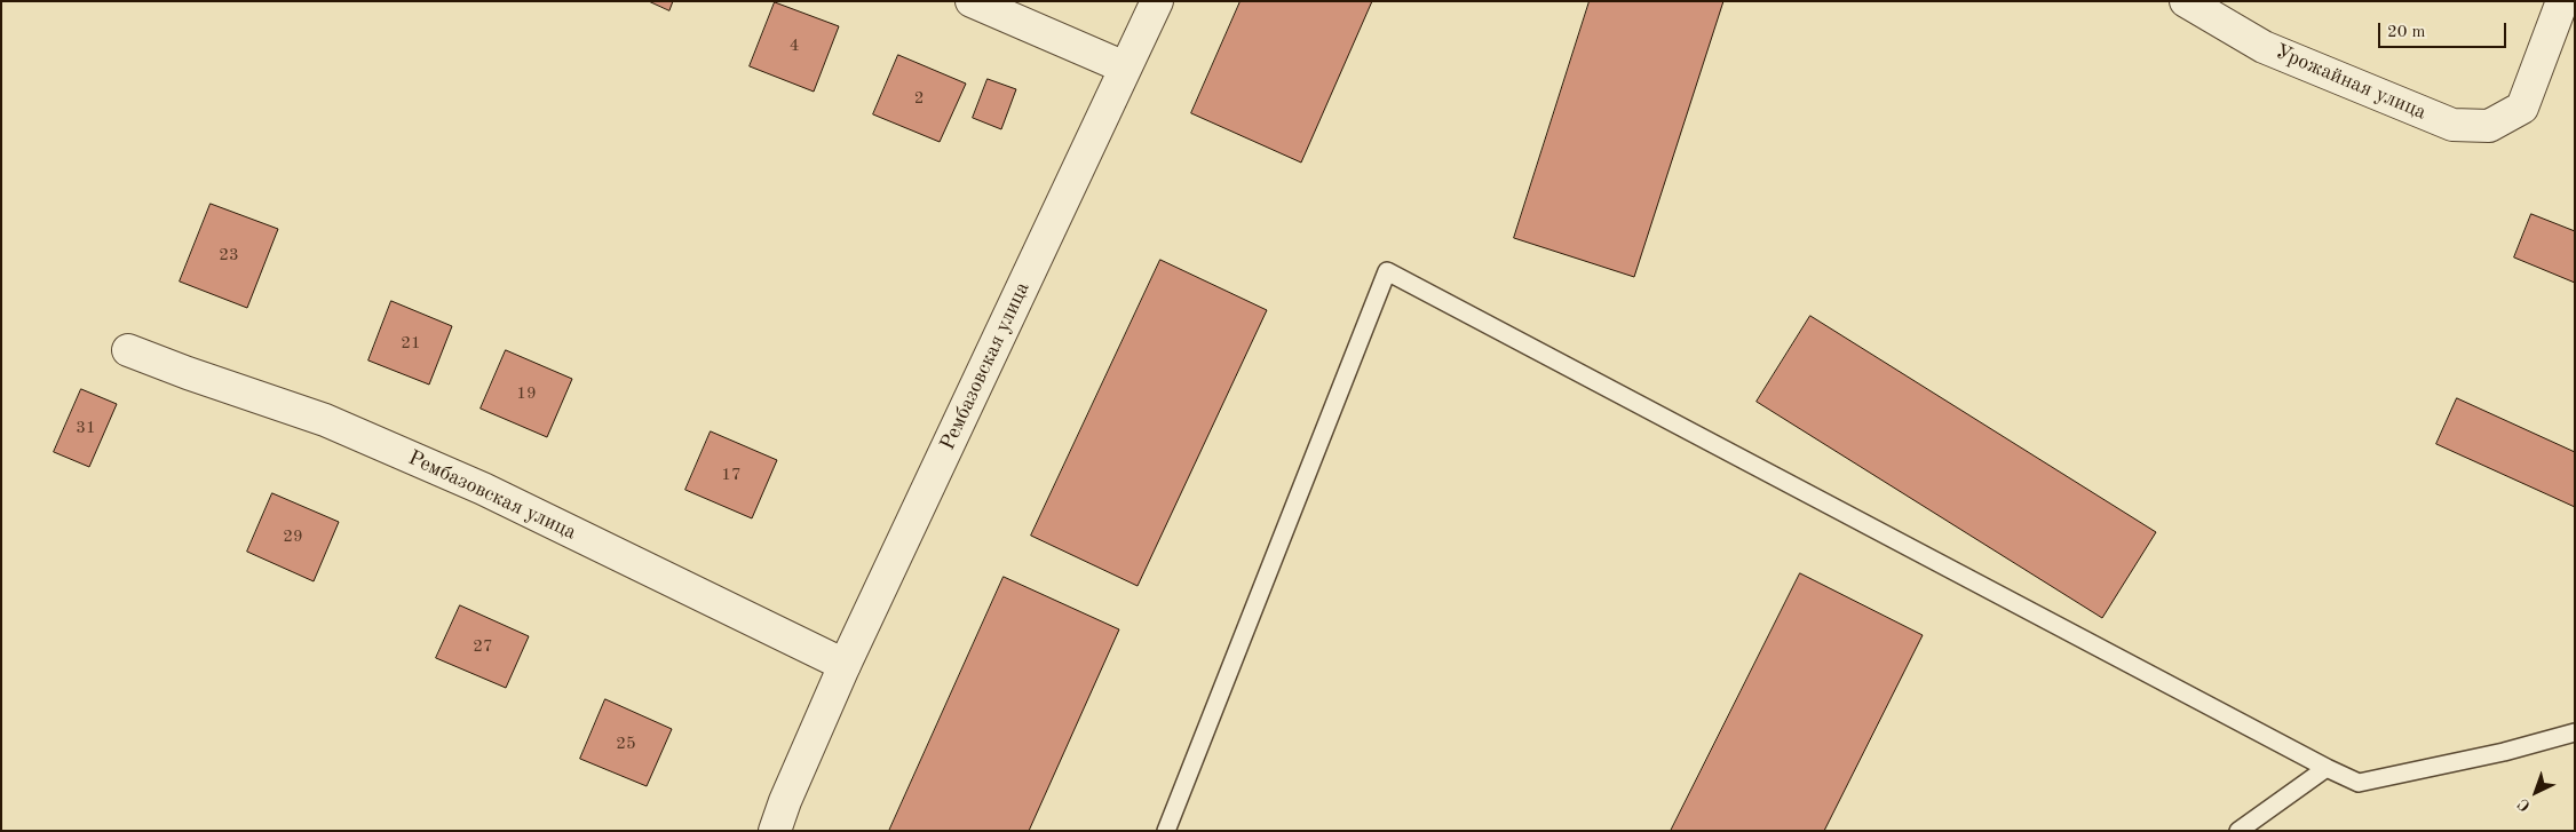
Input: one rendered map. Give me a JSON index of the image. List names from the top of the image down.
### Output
{
  "streets": {
    "street": ["Урожайная улица", "Рембазовская улица"]
  },
  "house_numbers": [
    "4",
    "2",
    "23",
    "21",
    "19",
    "31",
    "17",
    "29",
    "27",
    "25"
  ],
  "scale_bar": "20 m",
  "north": "bottom left"
}
